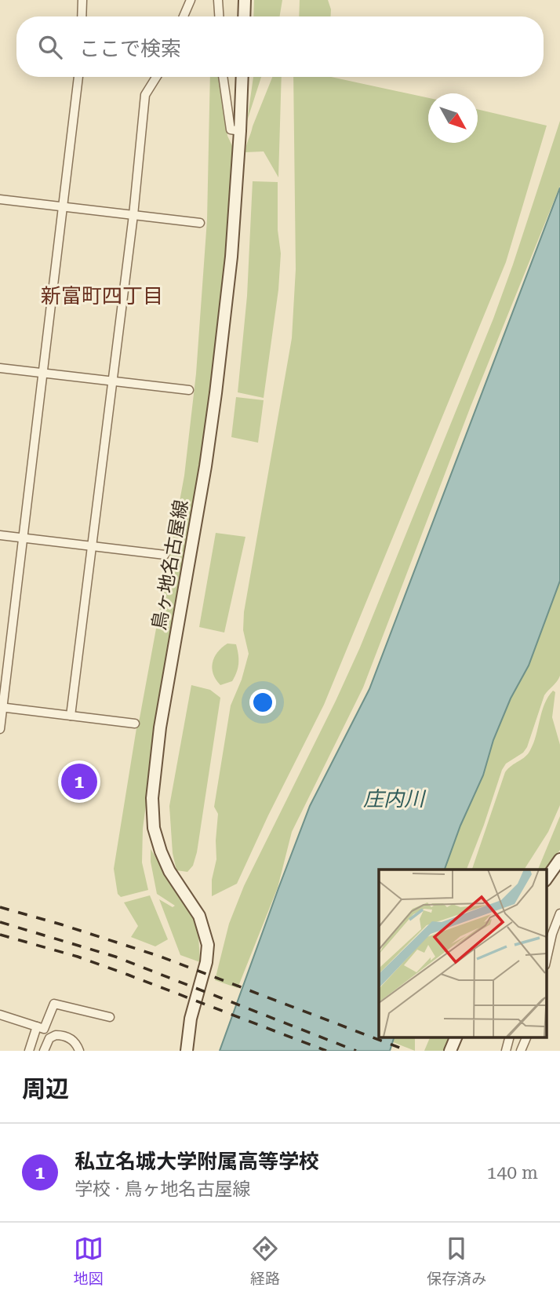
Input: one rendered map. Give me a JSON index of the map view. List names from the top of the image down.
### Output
{
  "streets": {
    "main road": ["鳥ヶ地名古屋線"]
  },
  "districts": ["新富町四丁目"],
  "water": ["庄内川"],
  "north": "bottom right",
  "page": {
    "search": "ここで検索",
    "pins": "1",
    "heading": "周辺",
    "list": [
      {
        "mark": "1",
        "name": "私立名城大学附属高等学校",
        "note": "学校 · 鳥ヶ地名古屋線",
        "value": "140 m"
      }
    ],
    "nav": ["地図", "経路", "保存済み"]
  }
}
